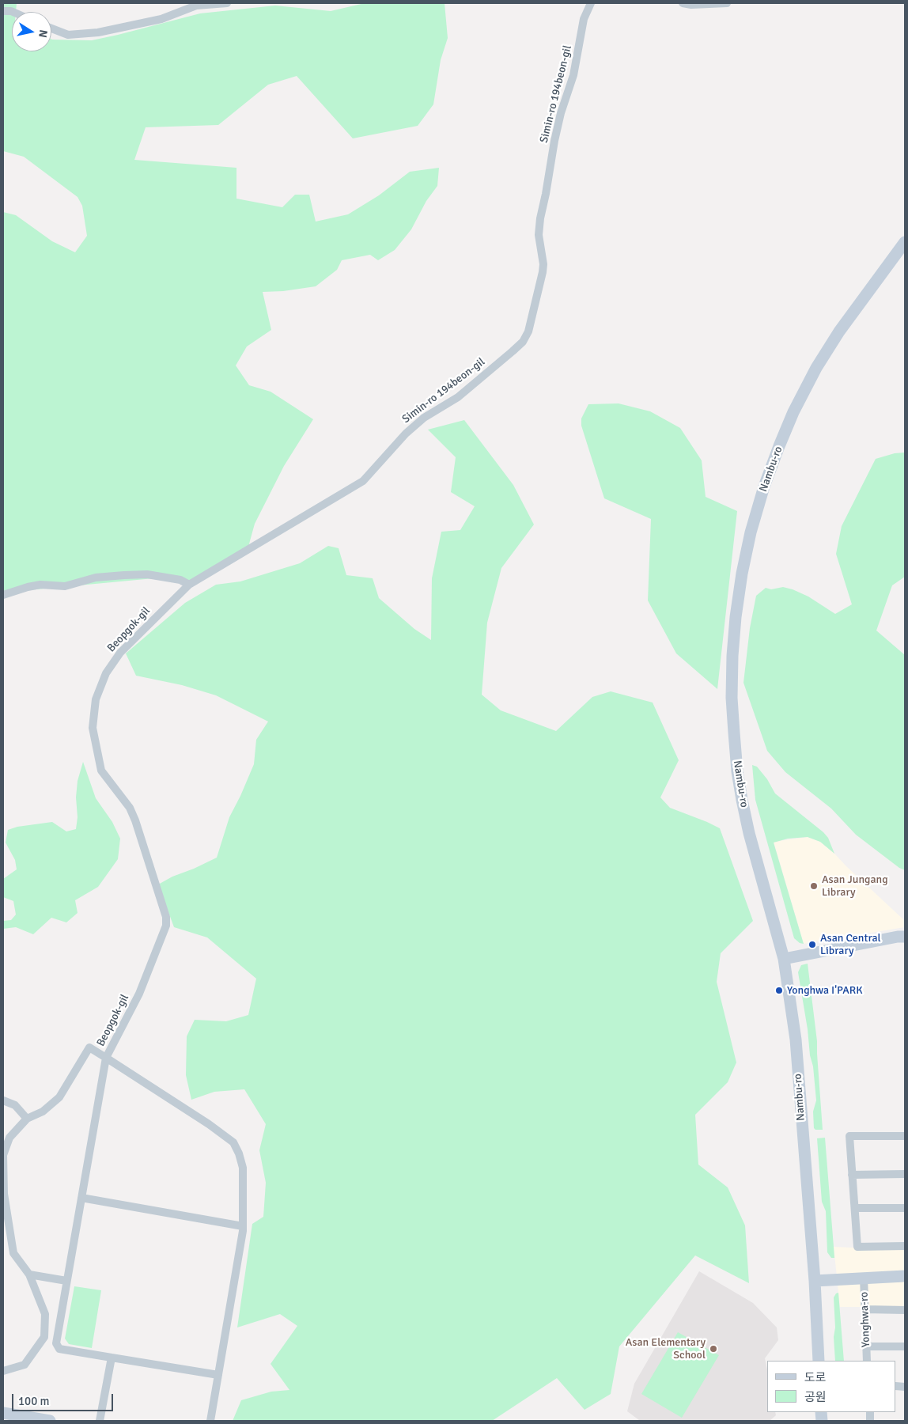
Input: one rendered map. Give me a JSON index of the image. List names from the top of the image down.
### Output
{
  "streets": {
    "street": [
      "Simin-ro 194beon-gil",
      "Nambu-ro",
      "Beopgok-gil",
      "Yonghwa-ro"
    ]
  },
  "crossings": [
    ["Simin-ro 194beon-gil", "Beopgok-gil"],
    ["Nambu-ro", "Yonghwa-ro"]
  ],
  "places": [
    "Asan Jungang Library",
    "Asan Central Library",
    "Yonghwa I'PARK",
    "Asan Elementary School"
  ],
  "legend": ["도로", "공원"],
  "scale_bar": "100 m",
  "north": "right"
}
